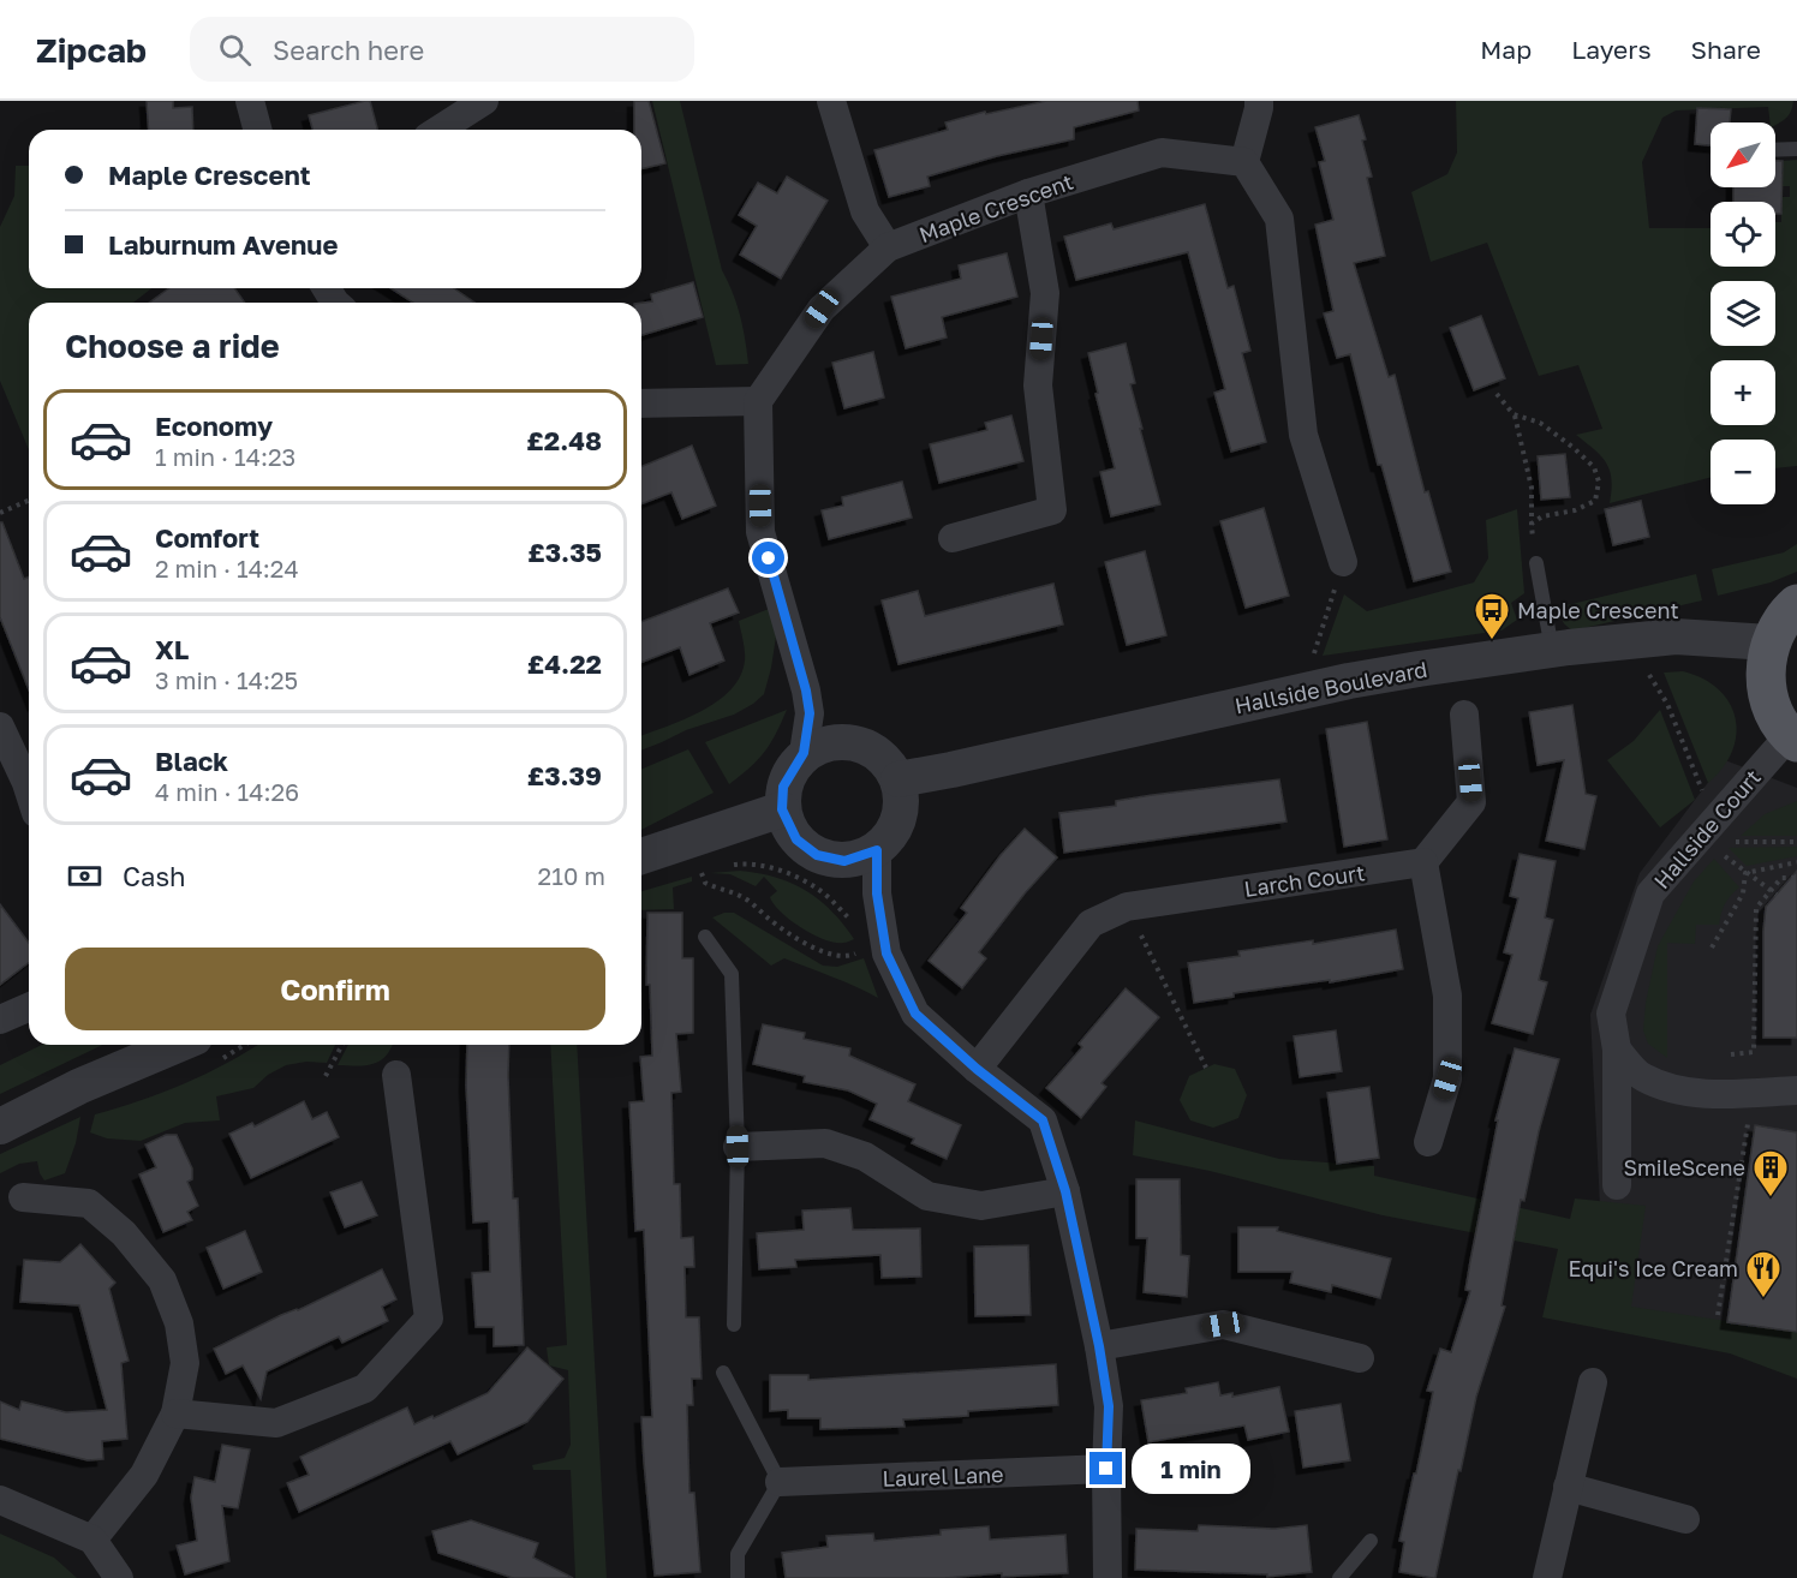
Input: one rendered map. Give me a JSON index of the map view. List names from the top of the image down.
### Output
{
  "streets": {
    "street": [
      "Maple Crescent",
      "Hallside Boulevard",
      "Hallside Court",
      "Larch Court",
      "Laurel Lane"
    ]
  },
  "places": {
    "bus stop": ["Maple Crescent"],
    "building": ["SmileScene"],
    "restaurant": ["Equi's Ice Cream"]
  },
  "north": "bottom left",
  "page": {
    "header": "Zipcab",
    "search": "Search here",
    "nav": ["Map", "Layers", "Share"],
    "map_buttons": ["+", "−"],
    "banner": ["Maple Crescent", "Laburnum Avenue"],
    "heading": "Choose a ride",
    "list": [
      {
        "name": "Economy",
        "note": "1 min · 14:23",
        "value": "£2.48"
      },
      {
        "name": "Comfort",
        "note": "2 min · 14:24",
        "value": "£3.35"
      },
      {
        "name": "XL",
        "note": "3 min · 14:25",
        "value": "£4.22"
      },
      {
        "name": "Black",
        "note": "4 min · 14:26",
        "value": "£3.39"
      }
    ],
    "pay": ["Cash", "210 m"],
    "buttons": "Confirm",
    "bubble": "1 min"
  }
}
